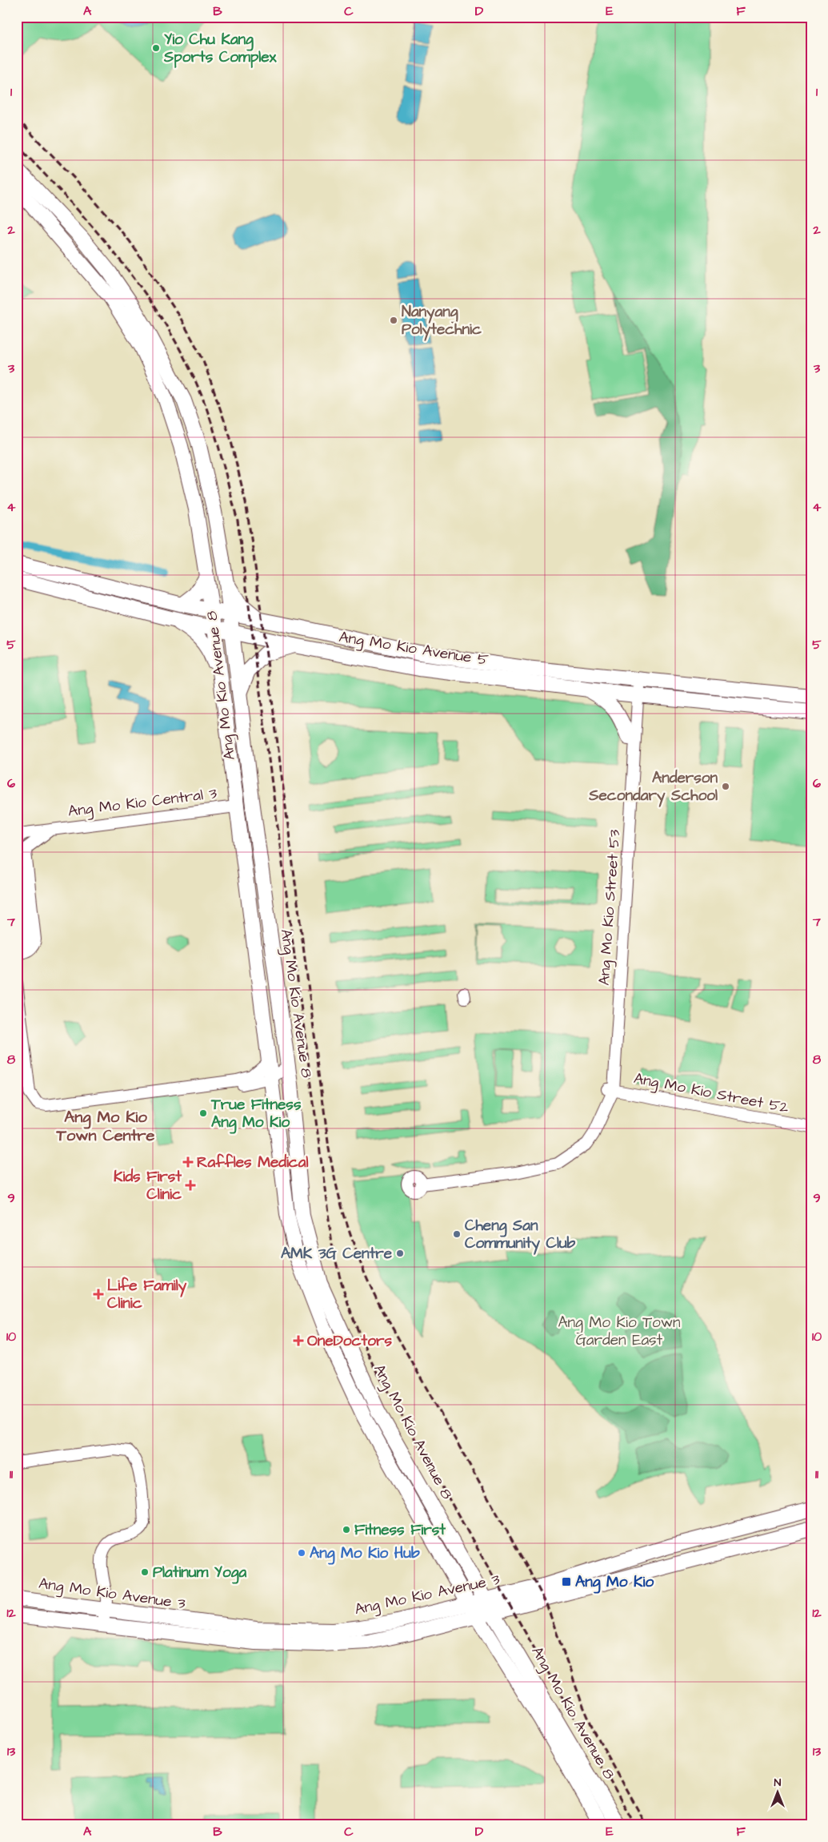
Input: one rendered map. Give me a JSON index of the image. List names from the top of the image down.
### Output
{
  "streets": {
    "main road": ["Ang Mo Kio Avenue 5", "Ang Mo Kio Avenue 8", "Ang Mo Kio Avenue 3"],
    "street": ["Ang Mo Kio Central 3", "Ang Mo Kio Street 53", "Ang Mo Kio Street 52"]
  },
  "crossings": [
    ["Ang Mo Kio Avenue 5", "Ang Mo Kio Avenue 8"],
    ["Ang Mo Kio Avenue 5", "Ang Mo Kio Street 53"],
    ["Ang Mo Kio Avenue 8", "Ang Mo Kio Central 3"],
    ["Ang Mo Kio Avenue 8", "Ang Mo Kio Avenue 3"],
    ["Ang Mo Kio Street 53", "Ang Mo Kio Street 52"]
  ],
  "districts": ["Ang Mo Kio Town Centre"],
  "parks": ["Ang Mo Kio Town Garden East"],
  "places": {
    "other": [
      "Yio Chu Kang Sports Complex",
      "Nanyang Polytechnic",
      "Anderson Secondary School",
      "True Fitness Ang Mo Kio",
      "Cheng San Community Club",
      "AMK 3G Centre",
      "Fitness First",
      "Ang Mo Kio Hub",
      "Platinum Yoga"
    ],
    "health": [
      "Raffles Medical",
      "Kids First Clinic",
      "Life Family Clinic",
      "OneDoctors"
    ],
    "transit": ["Ang Mo Kio"]
  },
  "north": "top",
  "grid": {
    "columns": [
      "A",
      "B",
      "C",
      "D",
      "E",
      "F"
    ],
    "rows": [
      "1",
      "2",
      "3",
      "4",
      "5",
      "6",
      "7",
      "8",
      "9",
      "10",
      "11",
      "12",
      "13"
    ]
  }
}
